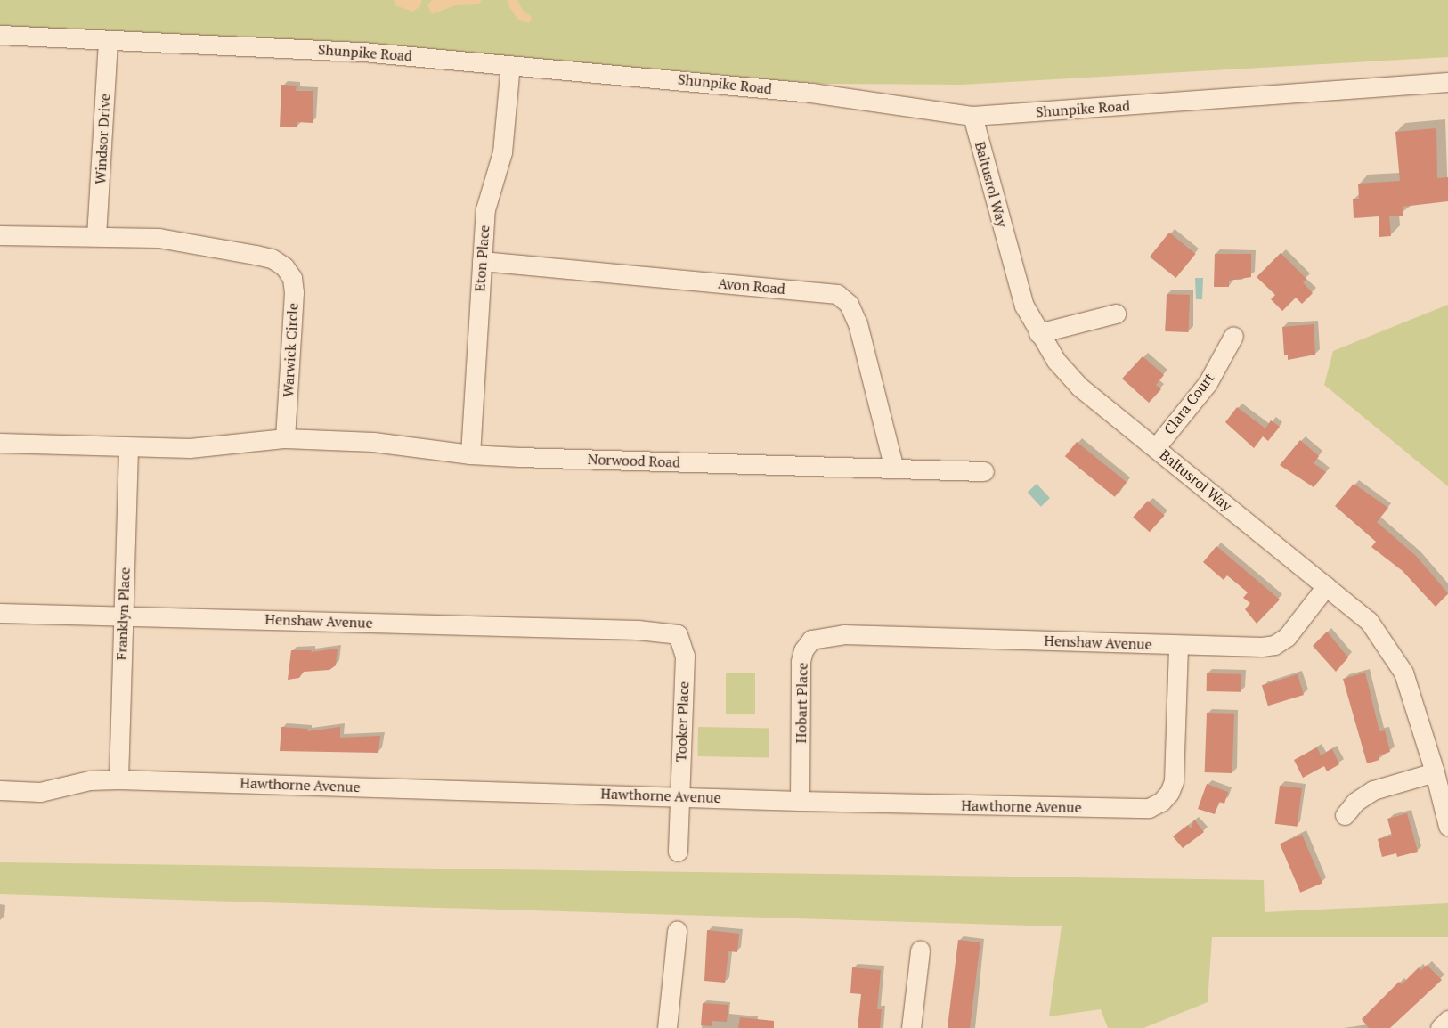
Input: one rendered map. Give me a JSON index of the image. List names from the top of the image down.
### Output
{
  "streets": {
    "street": [
      "Shunpike Road",
      "Windsor Drive",
      "Baltusrol Way",
      "Eton Place",
      "Avon Road",
      "Warwick Circle",
      "Clara Court",
      "Norwood Road",
      "Franklyn Place",
      "Henshaw Avenue",
      "Hobart Place",
      "Tooker Place",
      "Hawthorne Avenue"
    ]
  },
  "crossings": [
    ["Shunpike Road", "Windsor Drive"],
    ["Shunpike Road", "Baltusrol Way"],
    ["Shunpike Road", "Eton Place"],
    ["Windsor Drive", "Warwick Circle"],
    ["Baltusrol Way", "Clara Court"],
    ["Baltusrol Way", "Henshaw Avenue"],
    ["Eton Place", "Avon Road"],
    ["Eton Place", "Norwood Road"],
    ["Avon Road", "Norwood Road"],
    ["Warwick Circle", "Norwood Road"],
    ["Franklyn Place", "Henshaw Avenue"],
    ["Franklyn Place", "Hawthorne Avenue"],
    ["Henshaw Avenue", "Hobart Place"],
    ["Henshaw Avenue", "Tooker Place"],
    ["Henshaw Avenue", "Hawthorne Avenue"],
    ["Hobart Place", "Hawthorne Avenue"],
    ["Tooker Place", "Hawthorne Avenue"]
  ]
}
